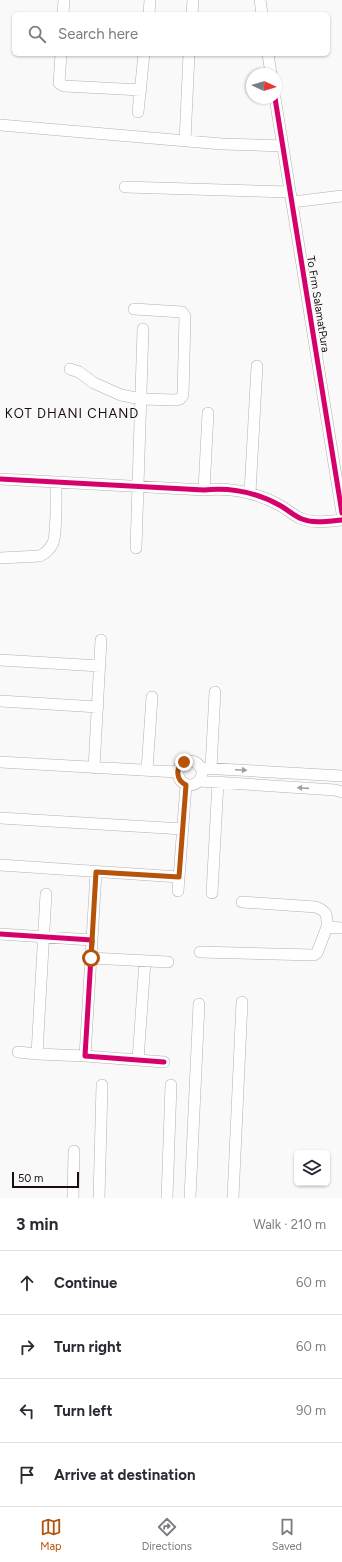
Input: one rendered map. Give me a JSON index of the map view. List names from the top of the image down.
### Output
{
  "streets": {
    "street": ["To Frm SalamatPura"]
  },
  "districts": ["KOT DHANI CHAND"],
  "scale_bar": "50 m",
  "north": "right",
  "page": {
    "search": "Search here",
    "scale": "50 m",
    "heading": ["3 min", "Walk · 210 m"],
    "list": [
      ["Continue", "60 m"],
      ["Turn right", "60 m"],
      ["Turn left", "90 m"],
      "Arrive at destination"
    ],
    "nav": ["Map", "Directions", "Saved"]
  }
}
